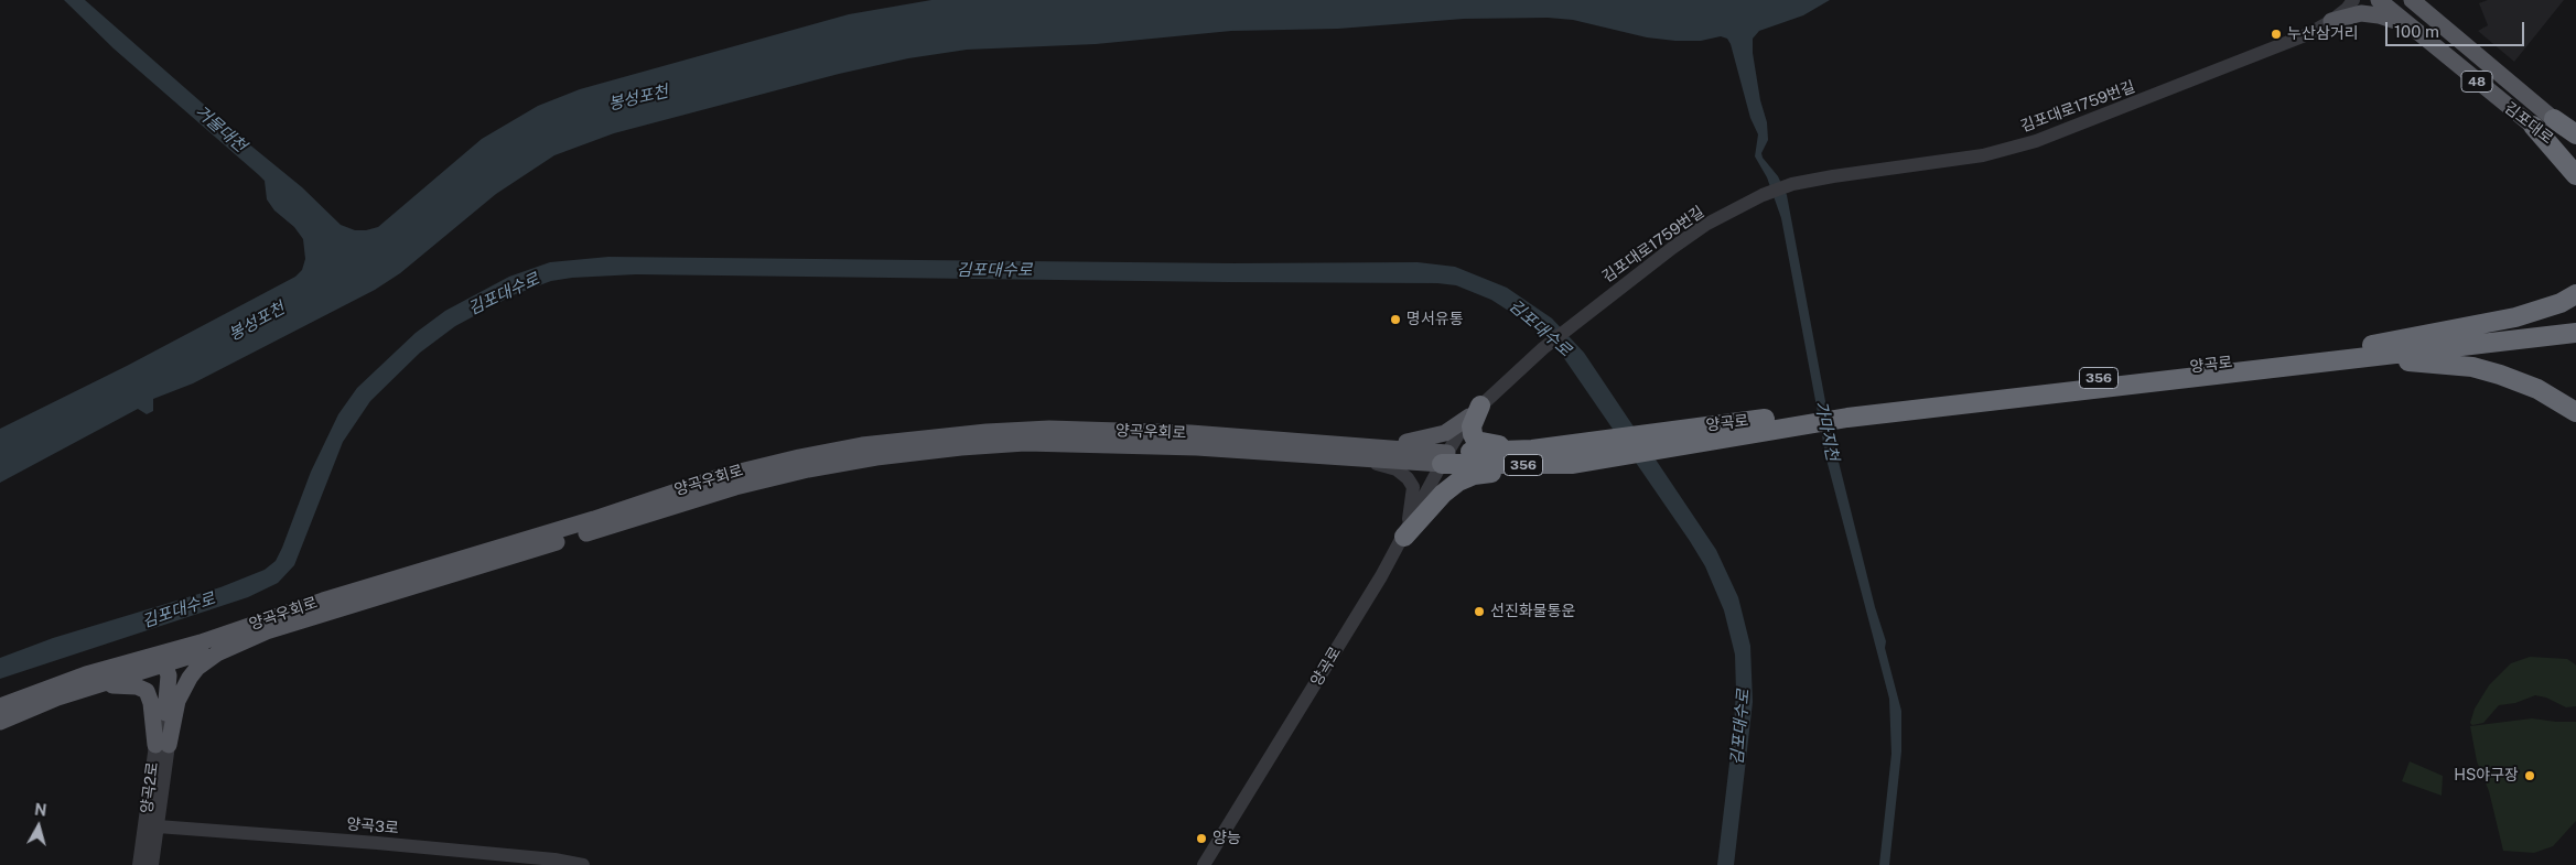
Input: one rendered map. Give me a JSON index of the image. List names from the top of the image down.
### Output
{
  "streets": {
    "highway": ["양곡로", "356"],
    "main road": [
      "48",
      "김포대로",
      "양곡우회로",
      "양곡2로"
    ],
    "street": ["김포대로1759번길", "양곡3로"]
  },
  "crossings": [
    ["양곡로", "356"],
    ["양곡로", "양곡우회로"],
    ["356", "양곡우회로"],
    ["양곡우회로", "양곡2로"],
    ["양곡2로", "양곡3로"]
  ],
  "water": [
    "봉성포천",
    "거물대천",
    "김포대수로",
    "가마지천"
  ],
  "places": [
    "누산삼거리",
    "명서유통",
    "선진화물통운",
    "HS야구장",
    "양능"
  ],
  "scale_bar": "100 m",
  "north": "top"
}
